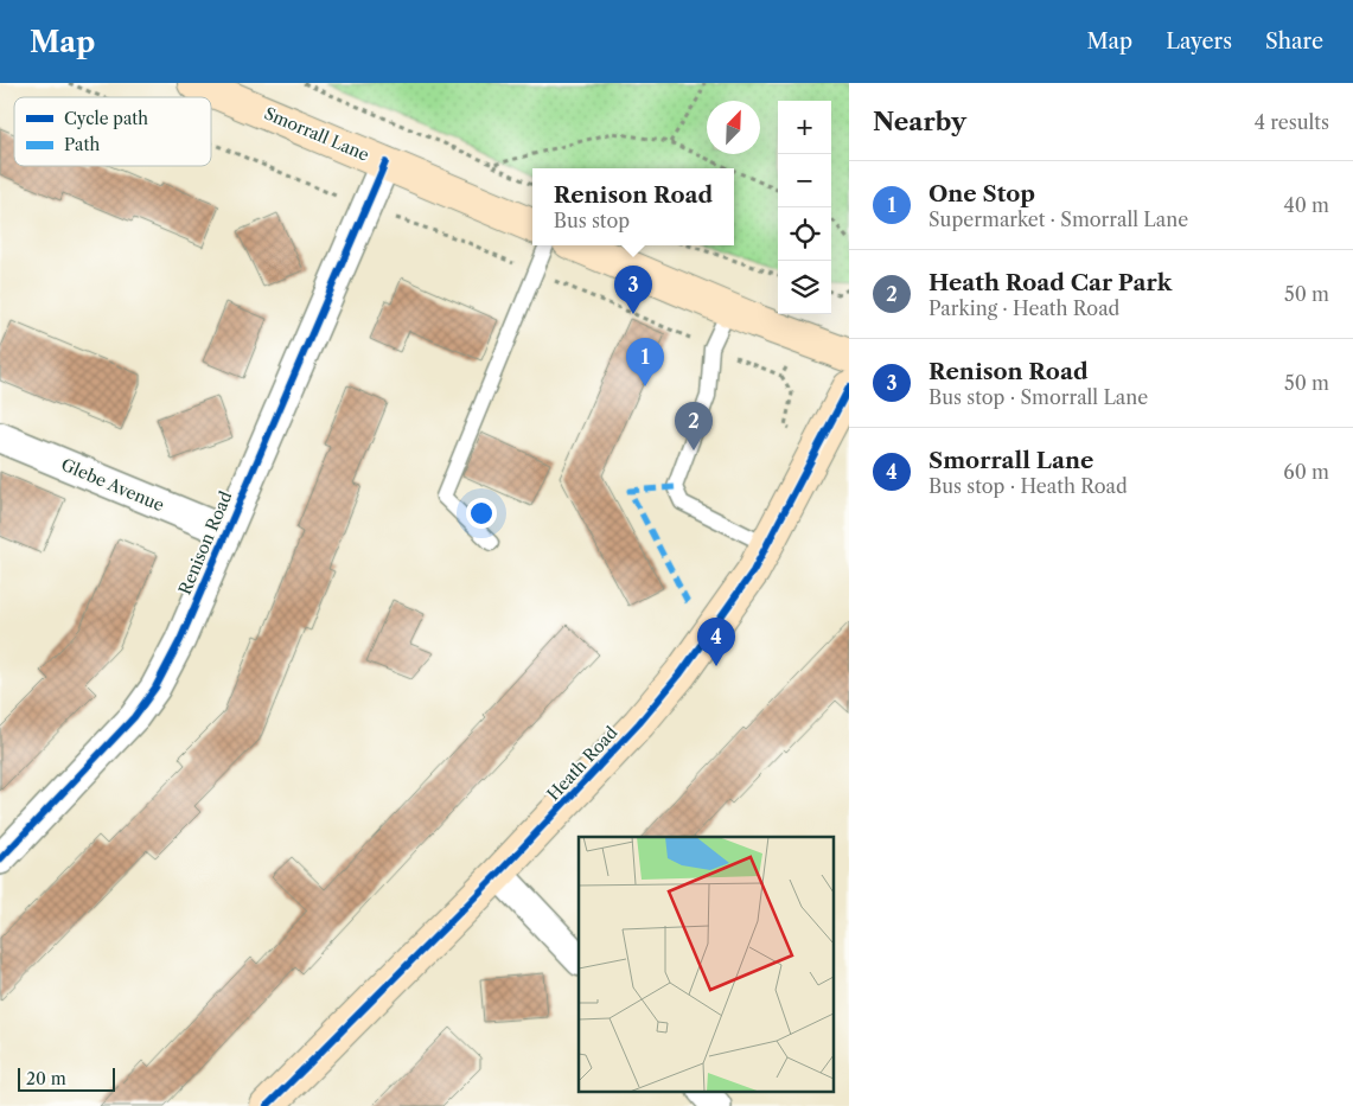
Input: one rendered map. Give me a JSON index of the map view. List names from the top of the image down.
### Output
{
  "streets": {
    "street": [
      "Smorrall Lane",
      "Glebe Avenue",
      "Renison Road",
      "Heath Road"
    ]
  },
  "crossings": [
    ["Smorrall Lane", "Renison Road"],
    ["Glebe Avenue", "Renison Road"]
  ],
  "legend": ["Cycle path", "Path"],
  "scale_bar": "20 m",
  "north": "top right",
  "page": {
    "header": "Map",
    "nav": ["Map", "Layers", "Share"],
    "heading": ["Nearby", "4 results"],
    "map_buttons": ["+", "−"],
    "list": [
      {
        "mark": "1",
        "name": "One Stop",
        "note": "Supermarket · Smorrall Lane",
        "value": "40 m"
      },
      {
        "mark": "2",
        "name": "Heath Road Car Park",
        "note": "Parking · Heath Road",
        "value": "50 m"
      },
      {
        "mark": "3",
        "name": "Renison Road",
        "note": "Bus stop · Smorrall Lane",
        "value": "50 m"
      },
      {
        "mark": "4",
        "name": "Smorrall Lane",
        "note": "Bus stop · Heath Road",
        "value": "60 m"
      }
    ],
    "popup": ["Renison Road", "Bus stop"],
    "pins": [
      "3",
      "1",
      "2",
      "4"
    ],
    "scale": "20 m"
  }
}
